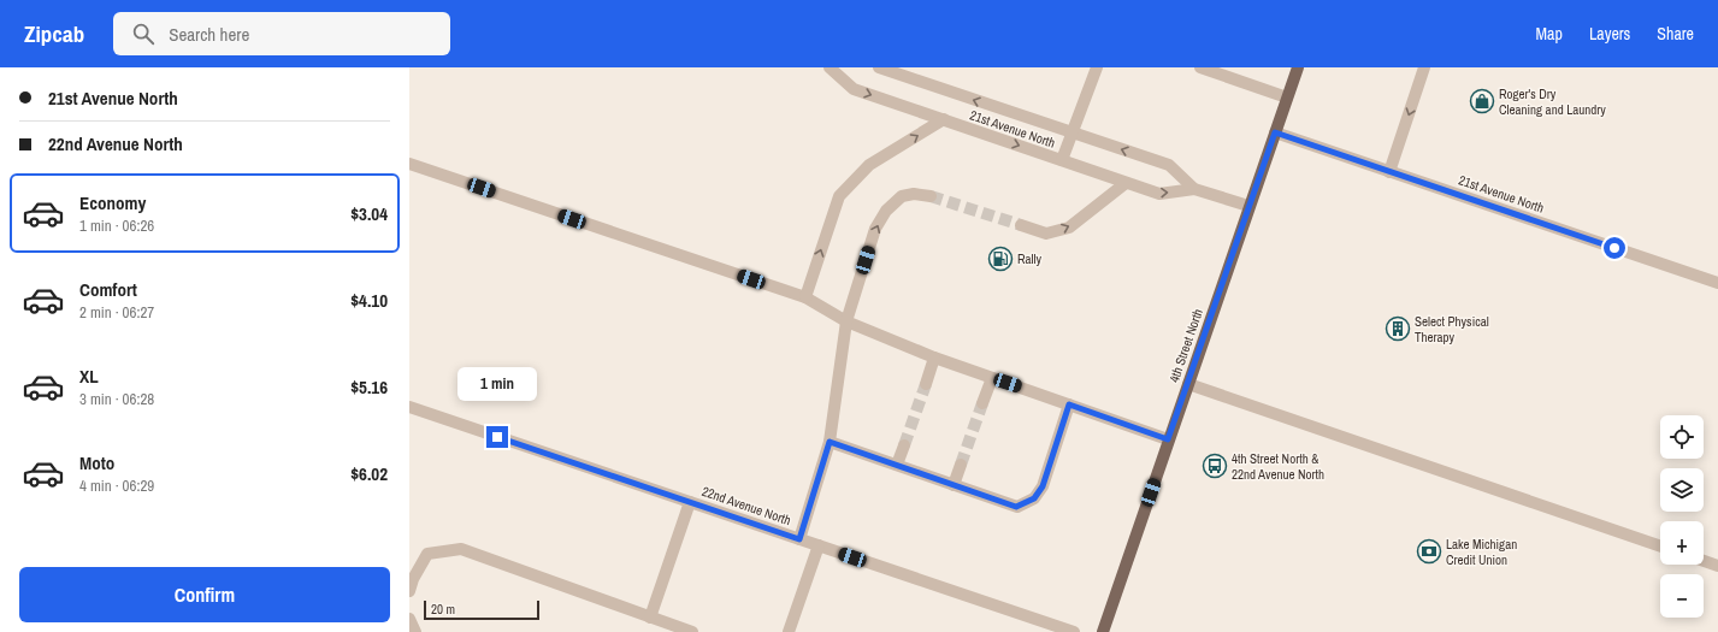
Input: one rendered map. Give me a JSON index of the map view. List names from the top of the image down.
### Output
{
  "streets": {
    "main road": ["4th Street North"],
    "street": ["21st Avenue North", "22nd Avenue North"]
  },
  "crossings": [
    ["21st Avenue North", "4th Street North"]
  ],
  "places": {
    "shop": ["Roger's Dry Cleaning and Laundry"],
    "fuel station": ["Rally"],
    "building": ["Select Physical Therapy"],
    "bus stop": ["4th Street North & 22nd Avenue North"],
    "bank": ["Lake Michigan Credit Union"]
  },
  "scale_bar": "20 m",
  "page": {
    "header": "Zipcab",
    "search": "Search here",
    "nav": ["Map", "Layers", "Share"],
    "banner": ["21st Avenue North", "22nd Avenue North"],
    "list": [
      {
        "name": "Economy",
        "note": "1 min · 06:26",
        "value": "$3.04"
      },
      {
        "name": "Comfort",
        "note": "2 min · 06:27",
        "value": "$4.10"
      },
      {
        "name": "XL",
        "note": "3 min · 06:28",
        "value": "$5.16"
      },
      {
        "name": "Moto",
        "note": "4 min · 06:29",
        "value": "$6.02"
      }
    ],
    "bubble": "1 min",
    "map_buttons": ["+", "−"],
    "buttons": "Confirm",
    "scale": "20 m"
  }
}
